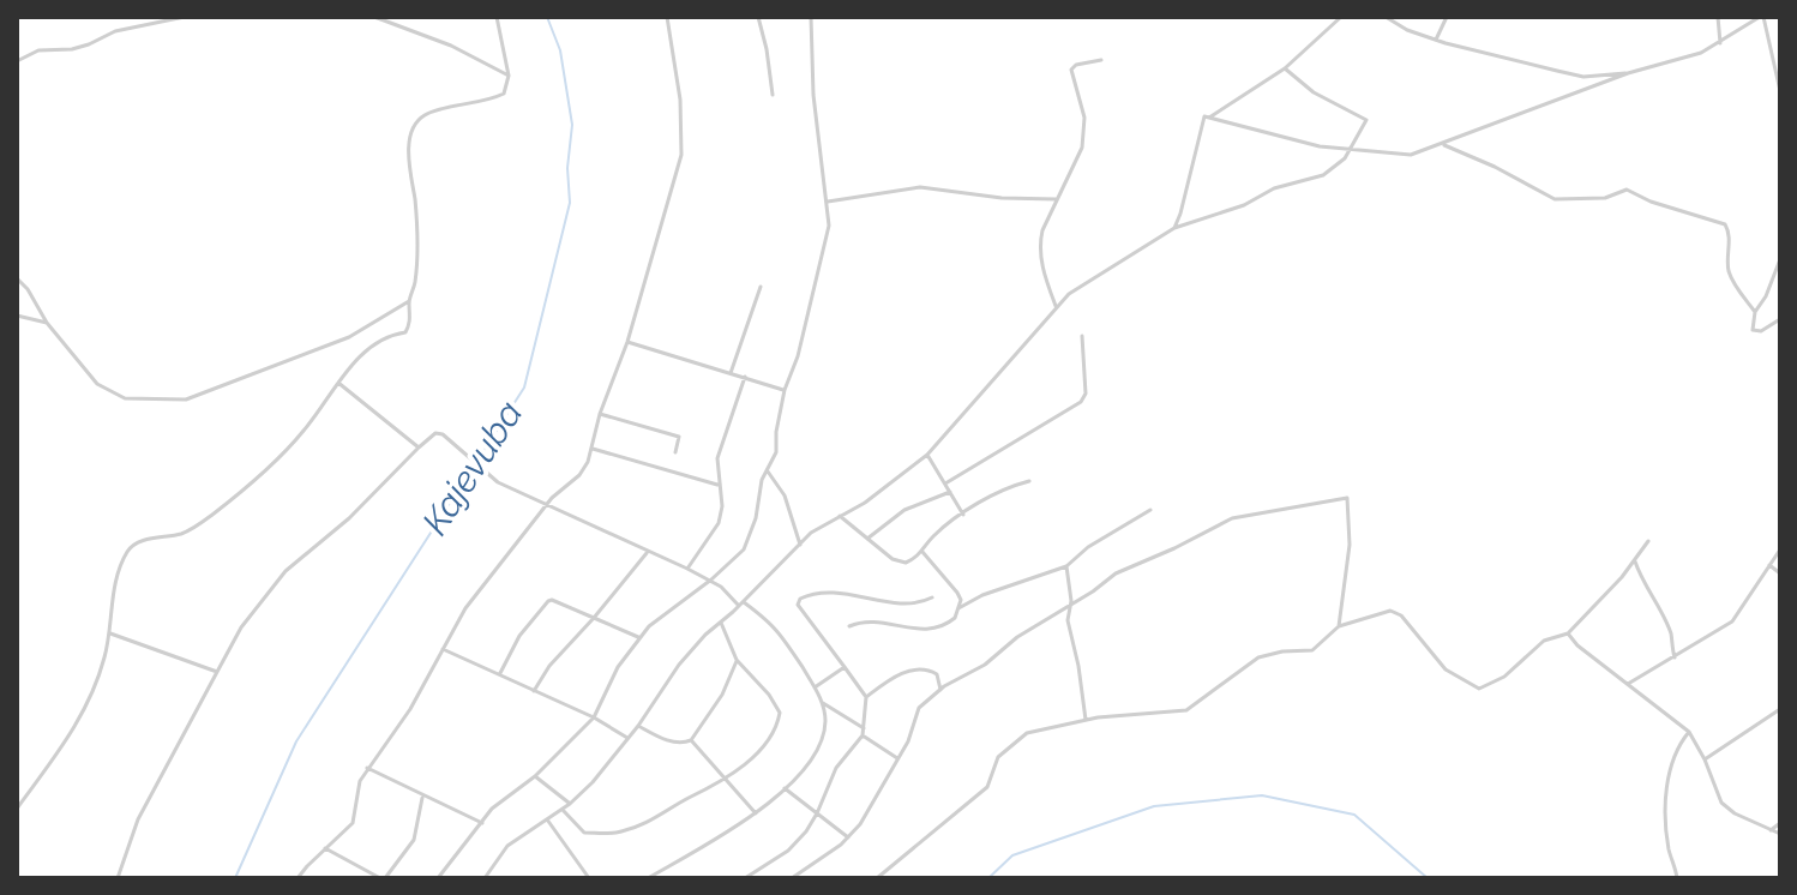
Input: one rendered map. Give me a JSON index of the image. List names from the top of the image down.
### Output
{
  "water": ["Kajevuba"]
}
